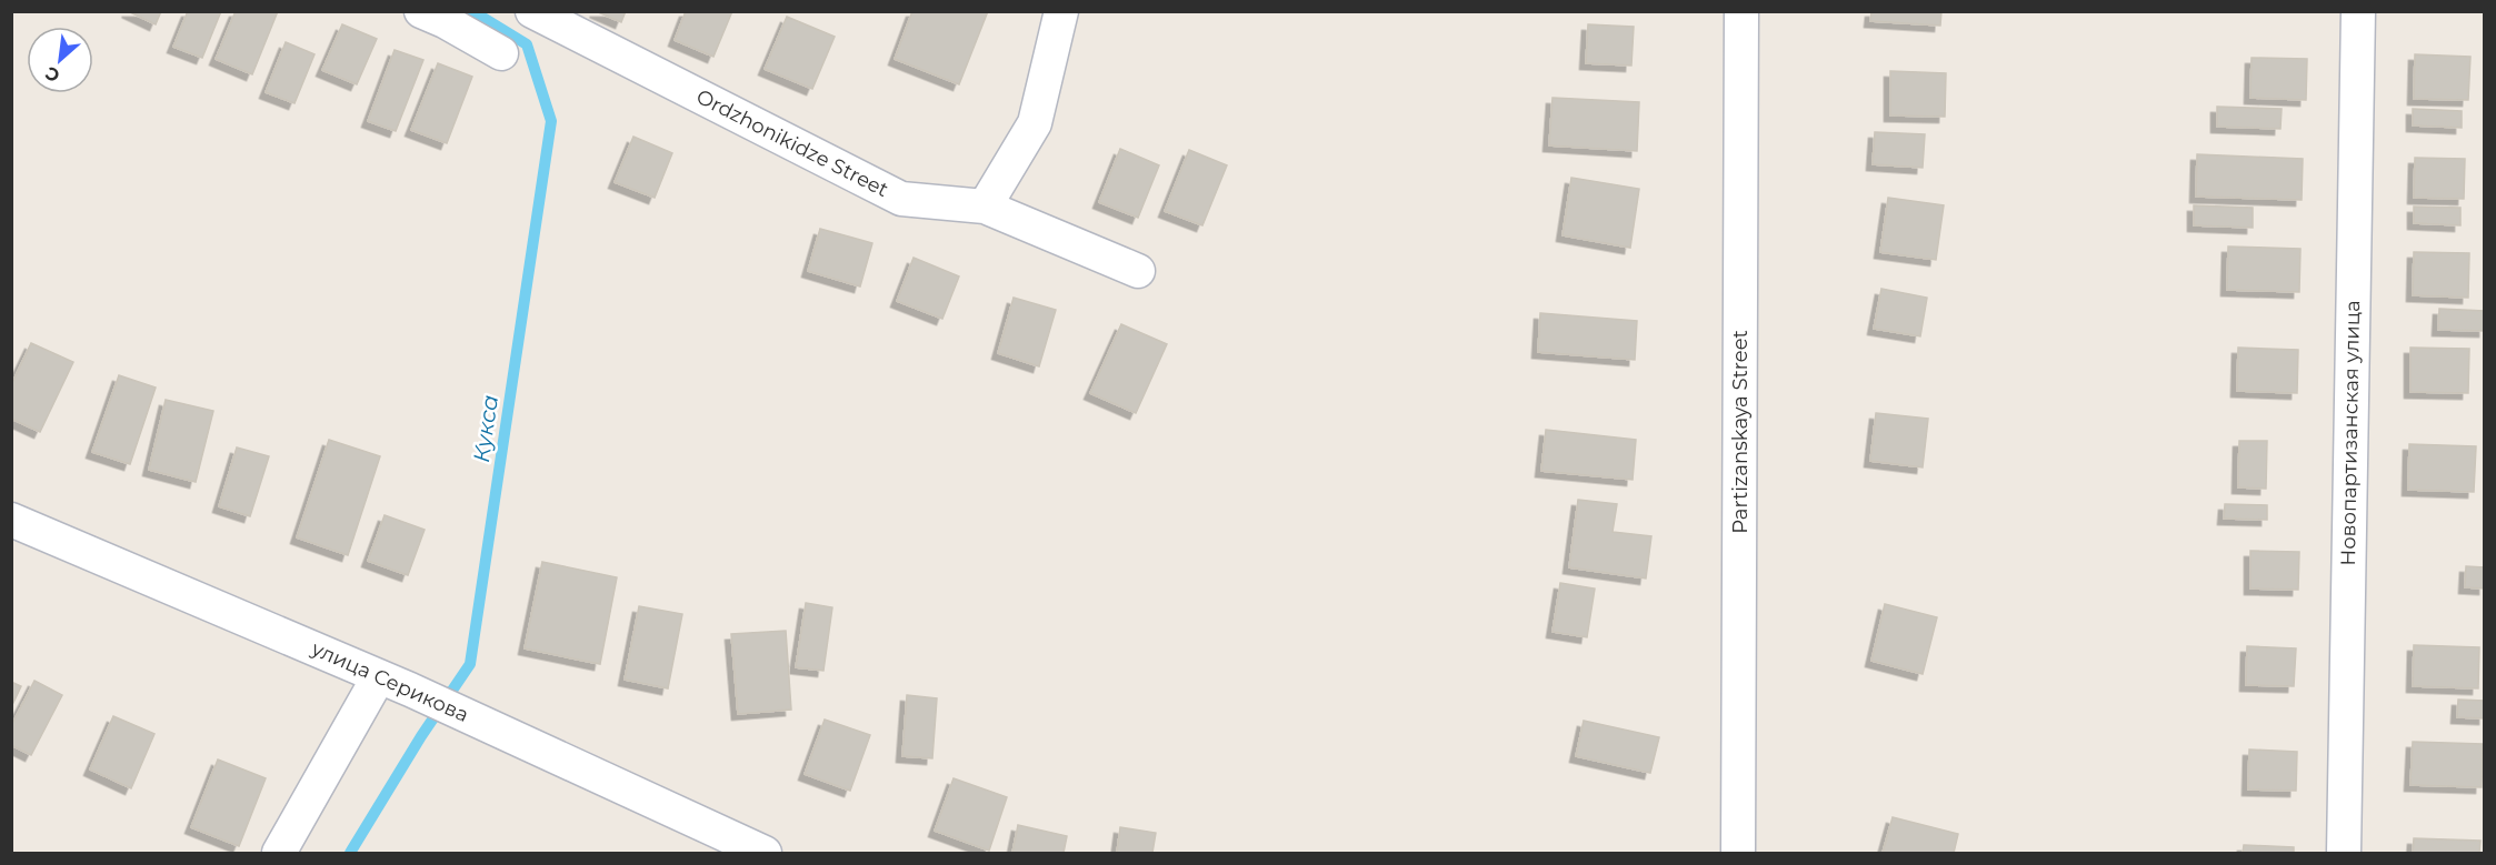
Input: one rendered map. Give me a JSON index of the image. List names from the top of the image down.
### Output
{
  "streets": {
    "street": [
      "Ordzhonikidze Street",
      "Partizanskaya Street",
      "Новопартизанская улица",
      "улица Серикова"
    ]
  },
  "water": ["Кукса"],
  "north": "bottom left"
}
